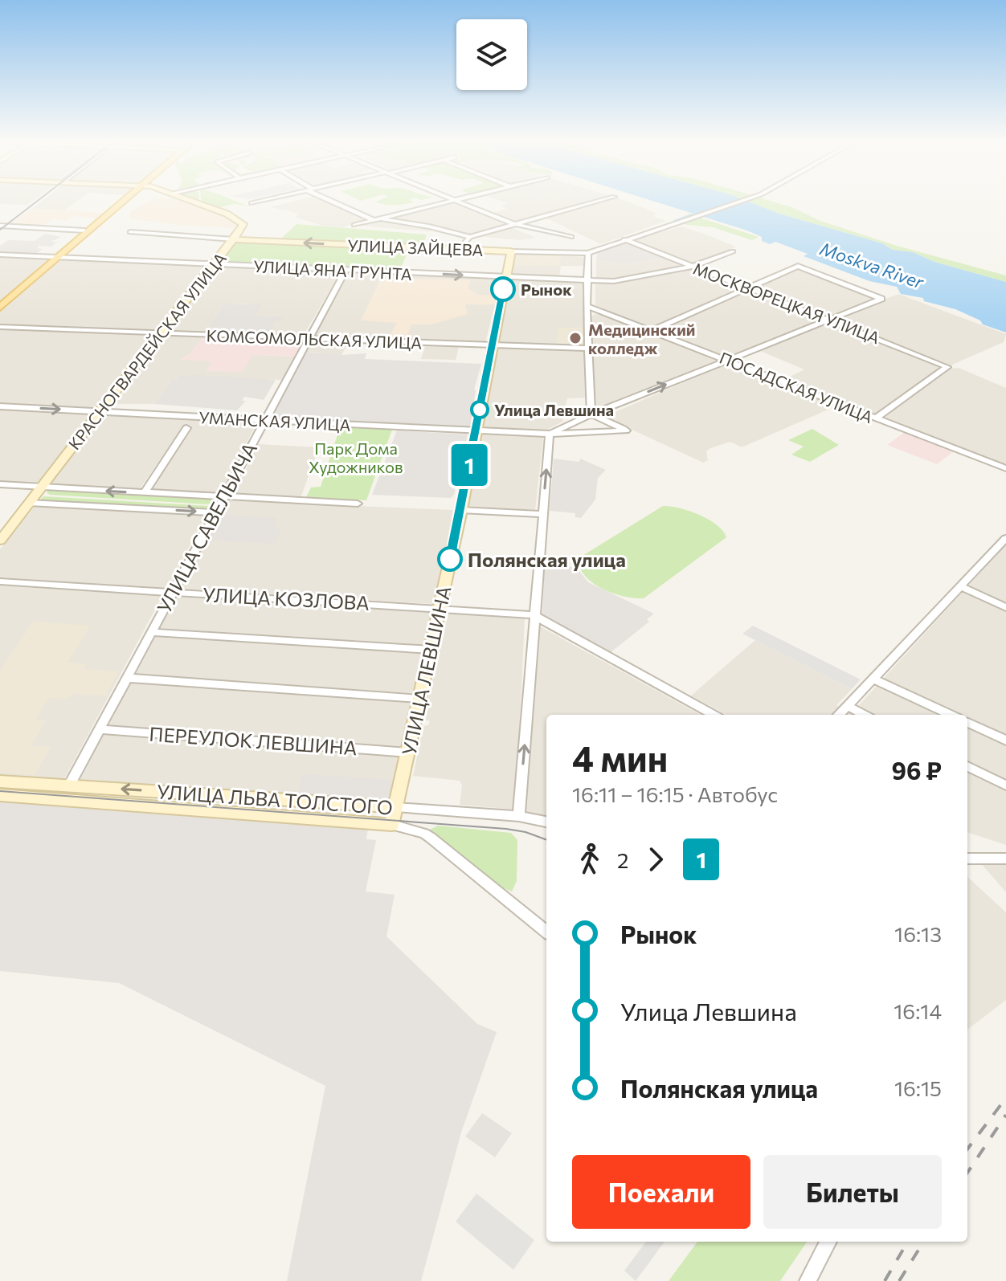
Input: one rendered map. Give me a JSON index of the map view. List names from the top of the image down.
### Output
{
  "streets": {
    "street": [
      "УЛИЦА ЗАЙЦЕВА",
      "УЛИЦА ЯНА ГРУНТА",
      "МОСКВОРЕЦКАЯ УЛИЦА",
      "КОМСОМОЛЬСКАЯ УЛИЦА",
      "КРАСНОГВАРДЕЙСКАЯ УЛИЦА",
      "ПОСАДСКАЯ УЛИЦА",
      "УМАНСКАЯ УЛИЦА",
      "УЛИЦА САВЕЛЬИЧА",
      "УЛИЦА КОЗЛОВА",
      "УЛИЦА ЛЕВШИНА",
      "ПЕРЕУЛОК ЛЕВШИНА",
      "УЛИЦА ЛЬВА ТОЛСТОГО"
    ]
  },
  "crossings": [
    ["УЛИЦА ЗАЙЦЕВА", "МОСКВОРЕЦКАЯ УЛИЦА"],
    ["УЛИЦА ЗАЙЦЕВА", "КРАСНОГВАРДЕЙСКАЯ УЛИЦА"],
    ["УЛИЦА ЗАЙЦЕВА", "УЛИЦА ЛЕВШИНА"],
    ["УЛИЦА ЯНА ГРУНТА", "МОСКВОРЕЦКАЯ УЛИЦА"],
    ["УЛИЦА ЯНА ГРУНТА", "КРАСНОГВАРДЕЙСКАЯ УЛИЦА"],
    ["УЛИЦА ЯНА ГРУНТА", "УЛИЦА САВЕЛЬИЧА"],
    ["УЛИЦА ЯНА ГРУНТА", "УЛИЦА ЛЕВШИНА"],
    ["МОСКВОРЕЦКАЯ УЛИЦА", "ПОСАДСКАЯ УЛИЦА"],
    ["КОМСОМОЛЬСКАЯ УЛИЦА", "КРАСНОГВАРДЕЙСКАЯ УЛИЦА"],
    ["КОМСОМОЛЬСКАЯ УЛИЦА", "УЛИЦА САВЕЛЬИЧА"],
    ["КОМСОМОЛЬСКАЯ УЛИЦА", "УЛИЦА ЛЕВШИНА"],
    ["КРАСНОГВАРДЕЙСКАЯ УЛИЦА", "УМАНСКАЯ УЛИЦА"],
    ["УМАНСКАЯ УЛИЦА", "УЛИЦА САВЕЛЬИЧА"],
    ["УМАНСКАЯ УЛИЦА", "УЛИЦА ЛЕВШИНА"],
    ["УЛИЦА САВЕЛЬИЧА", "УЛИЦА КОЗЛОВА"],
    ["УЛИЦА САВЕЛЬИЧА", "ПЕРЕУЛОК ЛЕВШИНА"],
    ["УЛИЦА САВЕЛЬИЧА", "УЛИЦА ЛЬВА ТОЛСТОГО"],
    ["УЛИЦА КОЗЛОВА", "УЛИЦА ЛЕВШИНА"],
    ["УЛИЦА ЛЕВШИНА", "ПЕРЕУЛОК ЛЕВШИНА"],
    ["УЛИЦА ЛЕВШИНА", "УЛИЦА ЛЬВА ТОЛСТОГО"]
  ],
  "water": ["Moskva River"],
  "parks": ["Парк Дома Художников"],
  "places": [
    "Рынок",
    "Медицинский колледж",
    "Улица Левшина",
    "Полянская улица"
  ],
  "lines": ["bus line 1"],
  "page": {
    "on_map": "1",
    "heading": ["4 мин", "16:11 – 16:15 · Автобус", "96 ₽"],
    "legs": ["2", "1"],
    "list": [
      {
        "name": "Рынок",
        "value": "16:13"
      },
      {
        "name": "Улица Левшина",
        "value": "16:14"
      },
      {
        "name": "Полянская улица",
        "value": "16:15"
      }
    ],
    "buttons": ["Поехали", "Билеты"]
  }
}
